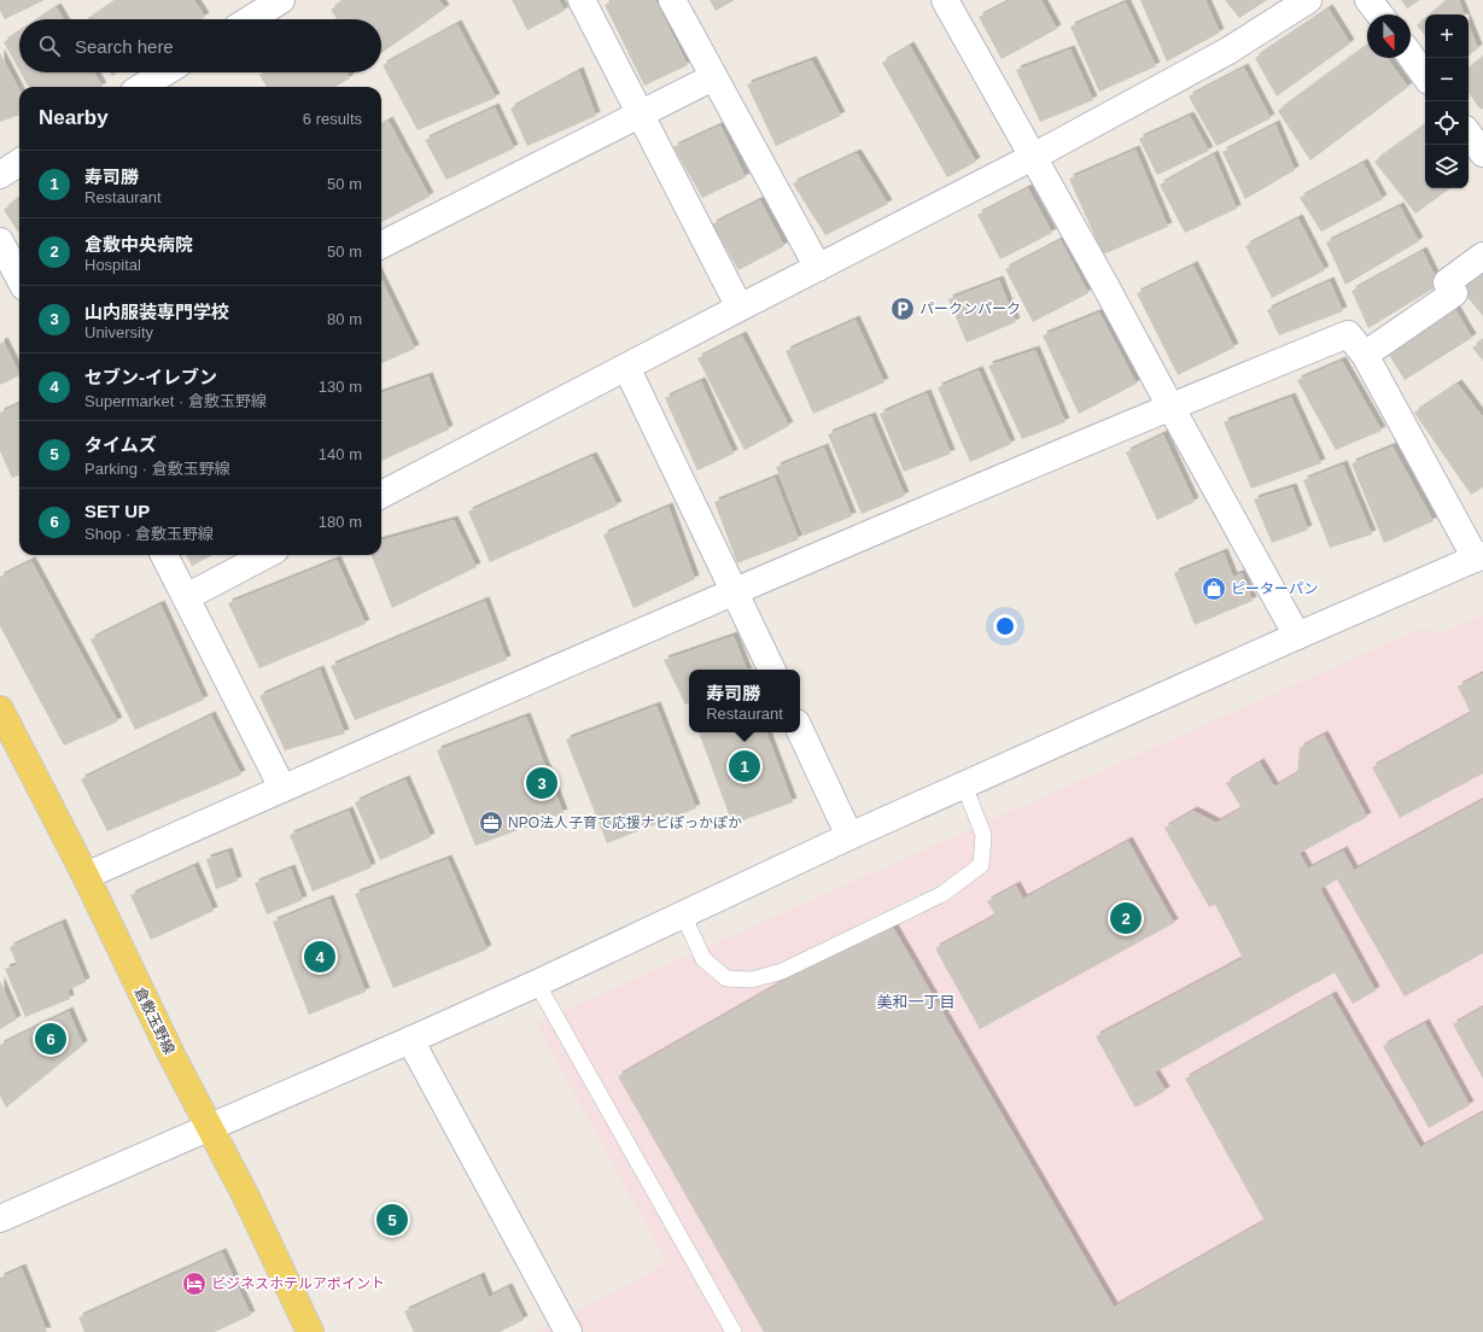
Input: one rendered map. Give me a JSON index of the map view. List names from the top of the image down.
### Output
{
  "streets": {
    "main road": ["倉敷玉野線"]
  },
  "districts": ["美和一丁目"],
  "places": {
    "parking": ["パークンパーク"],
    "shop": ["ピーターパン"],
    "office": ["NPO法人子育て応援ナビぽっかぽか"],
    "hotel": ["ビジネスホテルアポイント"]
  },
  "north": "bottom",
  "page": {
    "map_buttons": ["+", "−"],
    "search": "Search here",
    "heading": ["Nearby", "6 results"],
    "list": [
      {
        "mark": "1",
        "name": "寿司勝",
        "note": "Restaurant",
        "value": "50 m"
      },
      {
        "mark": "2",
        "name": "倉敷中央病院",
        "note": "Hospital",
        "value": "50 m"
      },
      {
        "mark": "3",
        "name": "山内服装専門学校",
        "note": "University",
        "value": "80 m"
      },
      {
        "mark": "4",
        "name": "セブン-イレブン",
        "note": "Supermarket · 倉敷玉野線",
        "value": "130 m"
      },
      {
        "mark": "5",
        "name": "タイムズ",
        "note": "Parking · 倉敷玉野線",
        "value": "140 m"
      },
      {
        "mark": "6",
        "name": "SET UP",
        "note": "Shop · 倉敷玉野線",
        "value": "180 m"
      }
    ],
    "popup": ["寿司勝", "Restaurant"],
    "pins": [
      "1",
      "3",
      "2",
      "4",
      "6",
      "5"
    ]
  }
}
